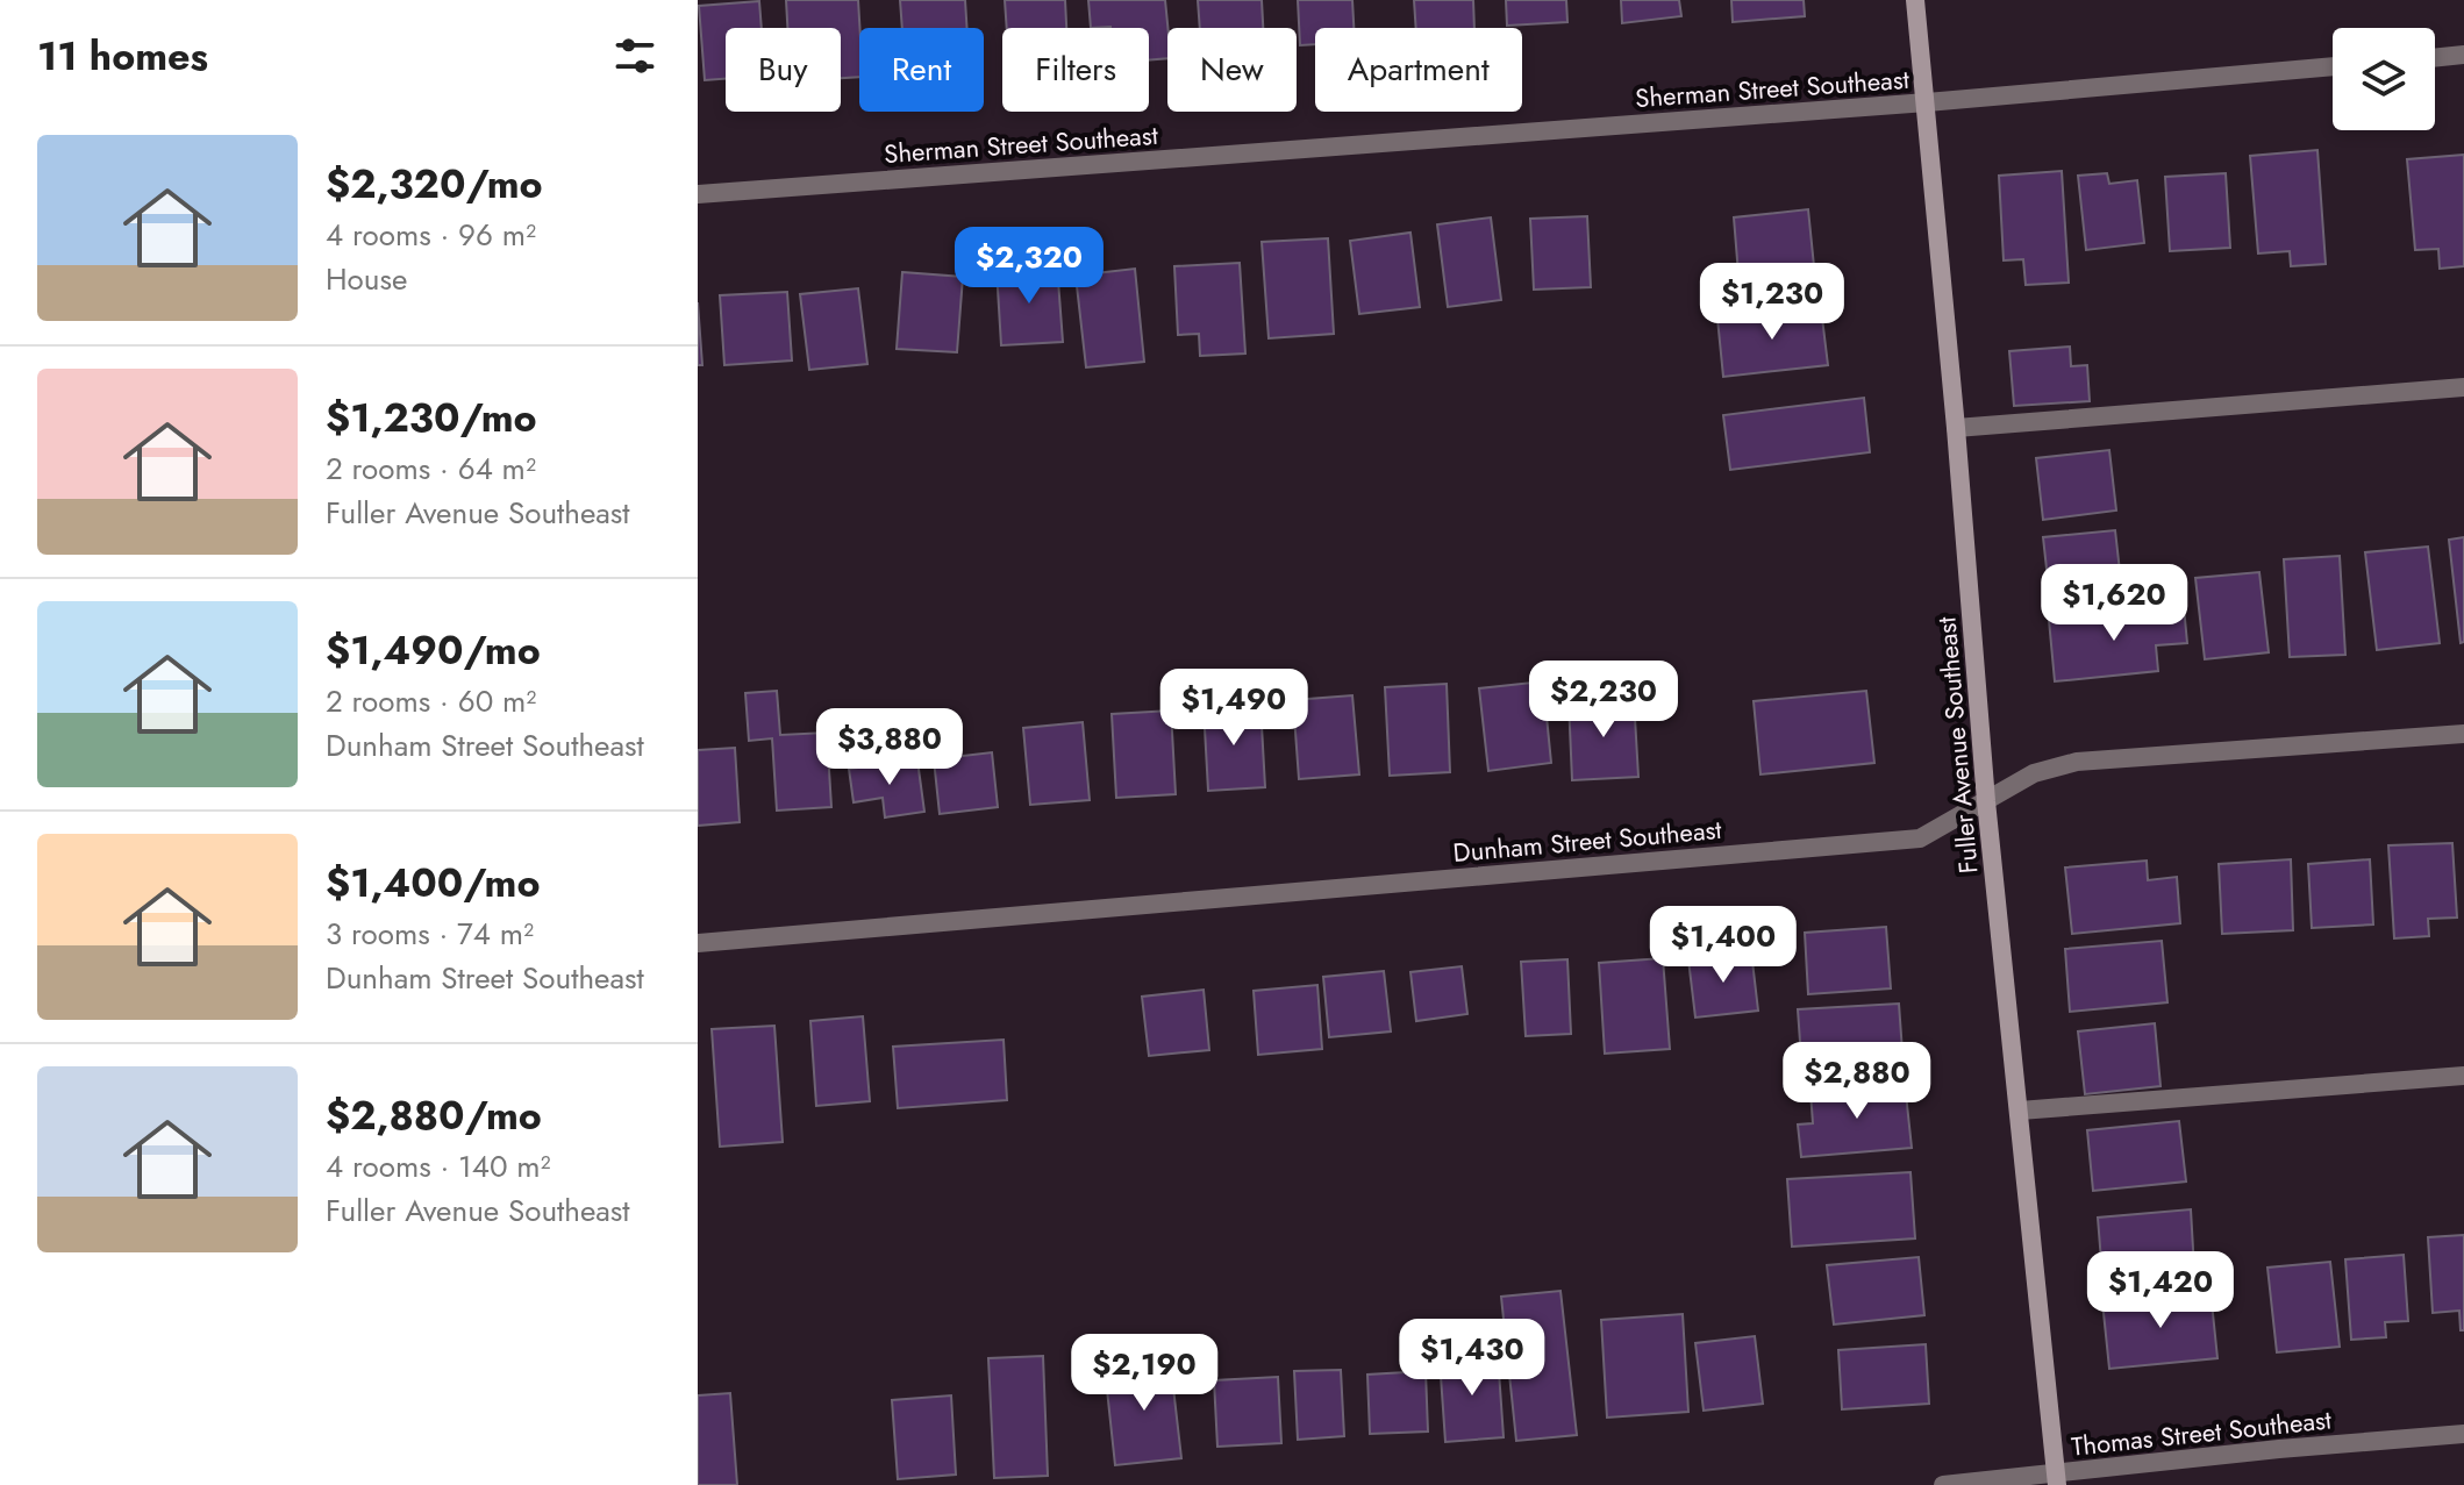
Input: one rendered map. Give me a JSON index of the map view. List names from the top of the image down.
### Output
{
  "streets": {
    "main road": ["Fuller Avenue Southeast"],
    "street": ["Sherman Street Southeast", "Dunham Street Southeast", "Thomas Street Southeast"]
  },
  "crossings": [
    ["Sherman Street Southeast", "Fuller Avenue Southeast"],
    ["Fuller Avenue Southeast", "Dunham Street Southeast"],
    ["Fuller Avenue Southeast", "Thomas Street Southeast"]
  ],
  "page": {
    "heading": "11 homes",
    "chip": [
      "Buy",
      "Rent",
      "Filters",
      "New",
      "Apartment"
    ],
    "list": [
      {
        "name": "$2,320/mo",
        "note": "4 rooms · 96 m² · House"
      },
      {
        "name": "$1,230/mo",
        "note": "2 rooms · 64 m² · Fuller Avenue Southeast"
      },
      {
        "name": "$1,490/mo",
        "note": "2 rooms · 60 m² · Dunham Street Southeast"
      },
      {
        "name": "$1,400/mo",
        "note": "3 rooms · 74 m² · Dunham Street Southeast"
      },
      {
        "name": "$2,880/mo",
        "note": "4 rooms · 140 m² · Fuller Avenue Southeast"
      }
    ],
    "price": [
      "$2,320",
      "$1,230",
      "$1,620",
      "$2,230",
      "$1,490",
      "$3,880",
      "$1,400",
      "$2,880",
      "$1,420",
      "$1,430",
      "$2,190"
    ]
  }
}
